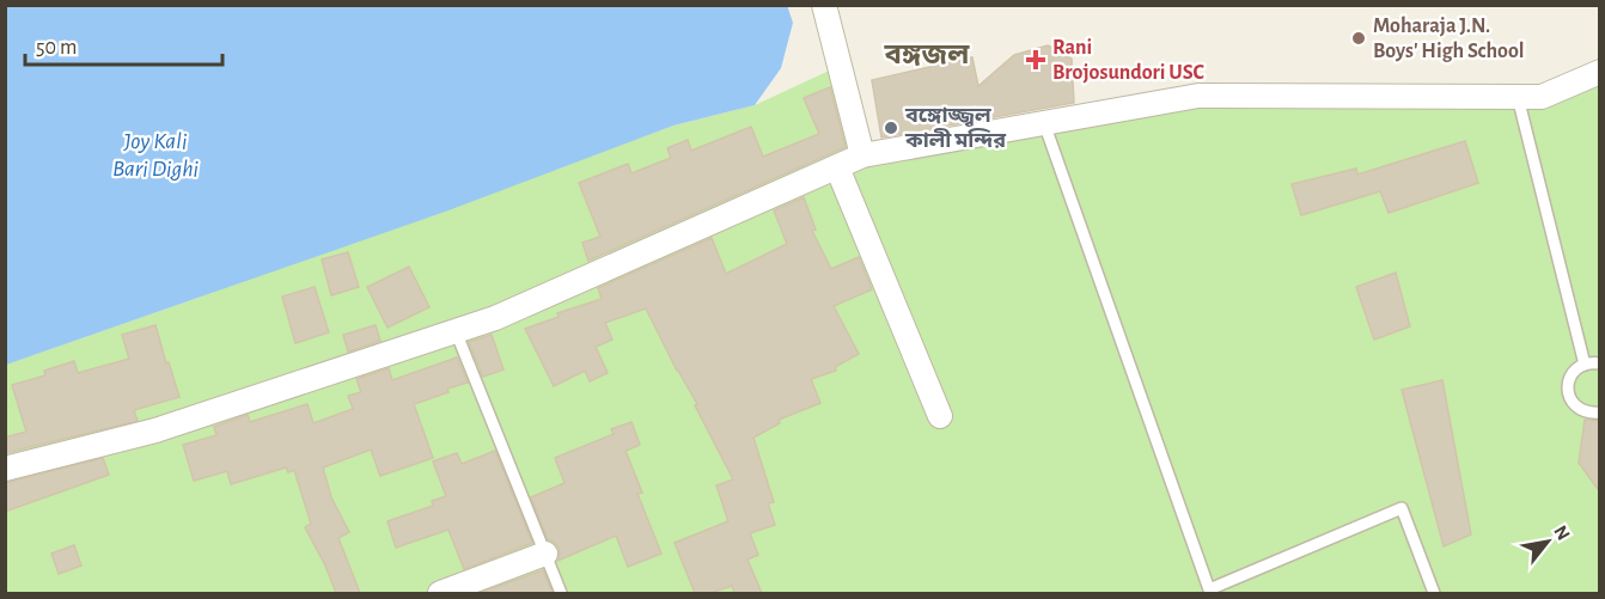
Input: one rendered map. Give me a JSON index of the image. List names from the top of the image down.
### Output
{
  "districts": ["বঙ্গজল"],
  "water": ["Joy Kali Bari Dighi"],
  "places": {
    "other": ["Moharaja J.N. Boys' High School", "বঙ্গোজ্জ্বল কালী মন্দির"],
    "health": ["Rani Brojosundori USC"]
  },
  "scale_bar": "50 m",
  "north": "top right"
}
